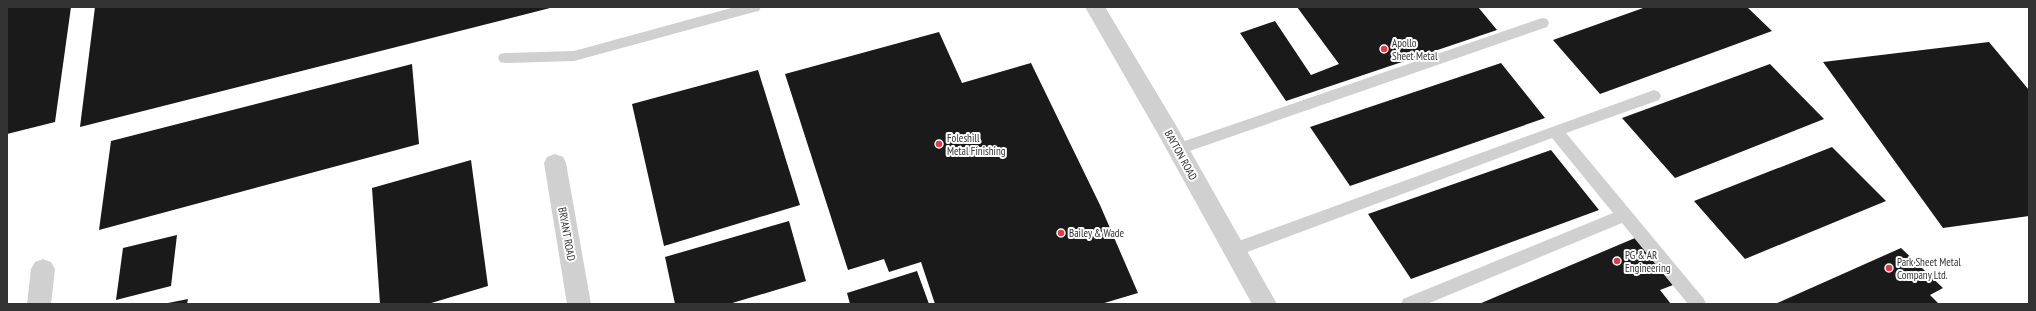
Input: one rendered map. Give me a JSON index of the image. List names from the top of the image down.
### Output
{
  "streets": {
    "street": ["BAYTON ROAD", "BRYANT ROAD"]
  },
  "places": [
    "Apollo Sheet Metal",
    "Foleshill Metal Finishing",
    "Bailey & Wade",
    "PG & AR Engineering",
    "Park Sheet Metal Company Ltd."
  ]
}
